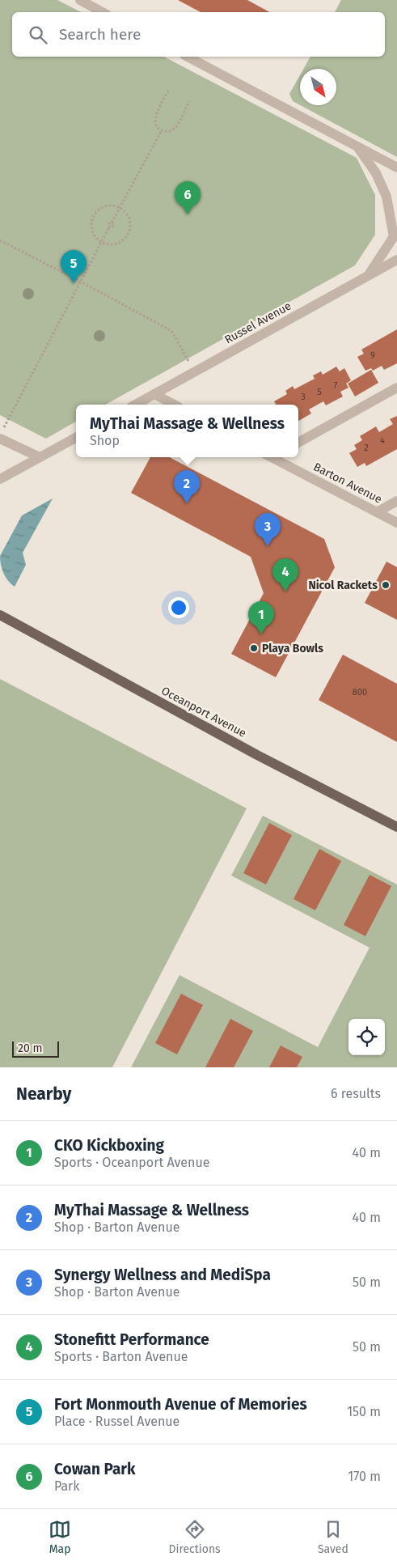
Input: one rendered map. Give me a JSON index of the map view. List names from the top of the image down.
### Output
{
  "streets": {
    "main road": ["Oceanport Avenue"],
    "street": ["Russel Avenue", "Barton Avenue"]
  },
  "places": ["Nicol Rackets", "Playa Bowls"],
  "house_numbers": [
    "9",
    "7",
    "5",
    "3",
    "4",
    "2",
    "800"
  ],
  "scale_bar": "20 m",
  "north": "bottom right",
  "page": {
    "search": "Search here",
    "pins": [
      "6",
      "5",
      "2",
      "3",
      "4",
      "1"
    ],
    "popup": ["MyThai Massage & Wellness", "Shop"],
    "scale": "20 m",
    "heading": ["Nearby", "6 results"],
    "list": [
      {
        "mark": "1",
        "name": "CKO Kickboxing",
        "note": "Sports · Oceanport Avenue",
        "value": "40 m"
      },
      {
        "mark": "2",
        "name": "MyThai Massage & Wellness",
        "note": "Shop · Barton Avenue",
        "value": "40 m"
      },
      {
        "mark": "3",
        "name": "Synergy Wellness and MediSpa",
        "note": "Shop · Barton Avenue",
        "value": "50 m"
      },
      {
        "mark": "4",
        "name": "Stonefitt Performance",
        "note": "Sports · Barton Avenue",
        "value": "50 m"
      },
      {
        "mark": "5",
        "name": "Fort Monmouth Avenue of Memories",
        "note": "Place · Russel Avenue",
        "value": "150 m"
      },
      {
        "mark": "6",
        "name": "Cowan Park",
        "note": "Park",
        "value": "170 m"
      }
    ],
    "nav": ["Map", "Directions", "Saved"]
  }
}
